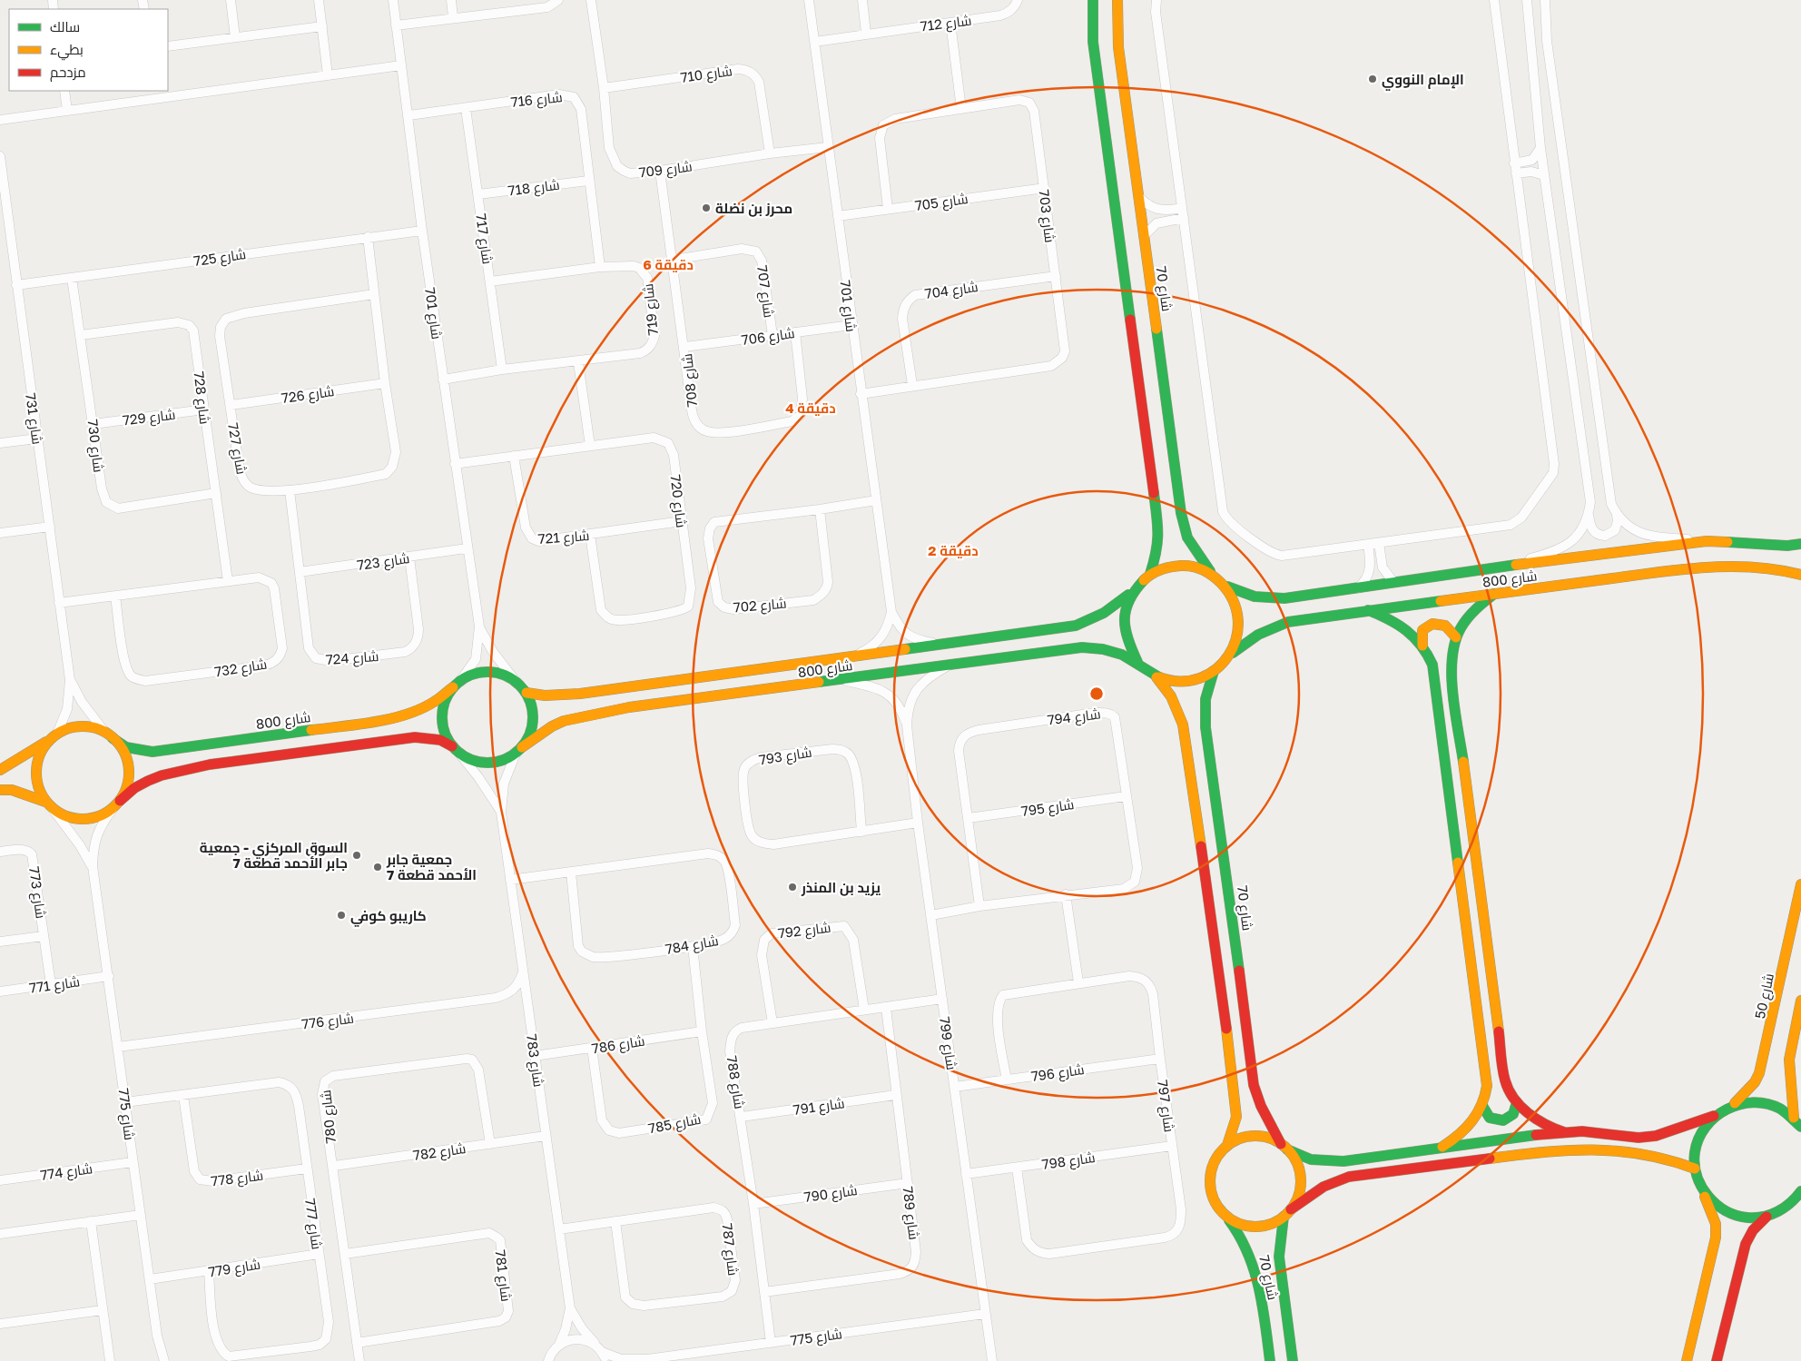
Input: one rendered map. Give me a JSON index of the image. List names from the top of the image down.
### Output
{
  "streets": {
    "main road": ["شارع 70", "شارع 800", "شارع 50"],
    "street": [
      "شارع 712",
      "شارع 710",
      "شارع 716",
      "شارع 709",
      "شارع 718",
      "شارع 705",
      "شارع 703",
      "شارع 717",
      "شارع 725",
      "شارع 704",
      "شارع 707",
      "شارع 701",
      "شارع 719",
      "شارع 706",
      "شارع 708",
      "شارع 726",
      "شارع 728",
      "شارع 729",
      "شارع 731",
      "شارع 730",
      "شارع 727",
      "شارع 720",
      "شارع 721",
      "شارع 723",
      "شارع 702",
      "شارع 724",
      "شارع 732",
      "شارع 794",
      "شارع 793",
      "شارع 795",
      "شارع 773",
      "شارع 792",
      "شارع 784",
      "شارع 771",
      "شارع 776",
      "شارع 799",
      "شارع 786",
      "شارع 783",
      "شارع 796",
      "شارع 788",
      "شارع 791",
      "شارع 797",
      "شارع 775",
      "شارع 780",
      "شارع 785",
      "شارع 782",
      "شارع 798",
      "شارع 774",
      "شارع 778",
      "شارع 790",
      "شارع 789",
      "شارع 777",
      "شارع 787",
      "شارع 779",
      "شارع 781"
    ]
  },
  "crossings": [
    ["شارع 712", "شارع 701"],
    ["شارع 710", "شارع 709"],
    ["شارع 716", "شارع 718"],
    ["شارع 716", "شارع 717"],
    ["شارع 716", "شارع 701"],
    ["شارع 716", "شارع 719"],
    ["شارع 709", "شارع 701"],
    ["شارع 709", "شارع 708"],
    ["شارع 718", "شارع 717"],
    ["شارع 705", "شارع 703"],
    ["شارع 705", "شارع 701"],
    ["شارع 703", "شارع 704"],
    ["شارع 703", "شارع 701"],
    ["شارع 717", "شارع 719"],
    ["شارع 725", "شارع 701"],
    ["شارع 725", "شارع 731"],
    ["شارع 725", "شارع 730"],
    ["شارع 725", "شارع 727"],
    ["شارع 70", "شارع 800"],
    ["شارع 707", "شارع 706"],
    ["شارع 707", "شارع 708"],
    ["شارع 701", "شارع 719"],
    ["شارع 701", "شارع 706"],
    ["شارع 701", "شارع 720"],
    ["شارع 701", "شارع 723"],
    ["شارع 701", "شارع 800"],
    ["شارع 701", "شارع 702"],
    ["شارع 701", "شارع 783"],
    ["شارع 706", "شارع 708"],
    ["شارع 726", "شارع 727"],
    ["شارع 728", "شارع 729"],
    ["شارع 728", "شارع 730"],
    ["شارع 728", "شارع 732"],
    ["شارع 729", "شارع 730"],
    ["شارع 731", "شارع 800"],
    ["شارع 731", "شارع 732"],
    ["شارع 731", "شارع 775"],
    ["شارع 727", "شارع 724"],
    ["شارع 720", "شارع 721"],
    ["شارع 723", "شارع 724"],
    ["شارع 800", "شارع 799"],
    ["شارع 800", "شارع 783"],
    ["شارع 800", "شارع 775"],
    ["شارع 794", "شارع 795"],
    ["شارع 794", "شارع 799"],
    ["شارع 793", "شارع 799"],
    ["شارع 773", "شارع 771"],
    ["شارع 792", "شارع 788"],
    ["شارع 784", "شارع 783"],
    ["شارع 784", "شارع 785"],
    ["شارع 771", "شارع 775"],
    ["شارع 776", "شارع 783"],
    ["شارع 776", "شارع 775"],
    ["شارع 799", "شارع 796"],
    ["شارع 799", "شارع 788"],
    ["شارع 799", "شارع 775"],
    ["شارع 799", "شارع 798"],
    ["شارع 786", "شارع 783"],
    ["شارع 786", "شارع 785"],
    ["شارع 783", "شارع 775"],
    ["شارع 783", "شارع 782"],
    ["شارع 783", "شارع 787"],
    ["شارع 796", "شارع 797"],
    ["شارع 788", "شارع 791"],
    ["شارع 788", "شارع 775"],
    ["شارع 788", "شارع 790"],
    ["شارع 788", "شارع 789"],
    ["شارع 791", "شارع 789"],
    ["شارع 797", "شارع 798"],
    ["شارع 775", "شارع 774"],
    ["شارع 775", "شارع 777"],
    ["شارع 775", "شارع 779"],
    ["شارع 780", "شارع 782"],
    ["شارع 780", "شارع 781"],
    ["شارع 778", "شارع 777"],
    ["شارع 790", "شارع 789"],
    ["شارع 777", "شارع 779"]
  ],
  "places": [
    "الإمام النووي",
    "محرز بن نضلة",
    "السوق المركزي - جمعية جابر الأحمد قطعة 7",
    "جمعية جابر الأحمد قطعة 7",
    "يزيد بن المنذر",
    "كاريبو كوفي"
  ],
  "legend": ["سالك", "بطيء", "مزدحم"],
  "rings": ["6 دقيقة", "4 دقيقة", "2 دقيقة"]
}
